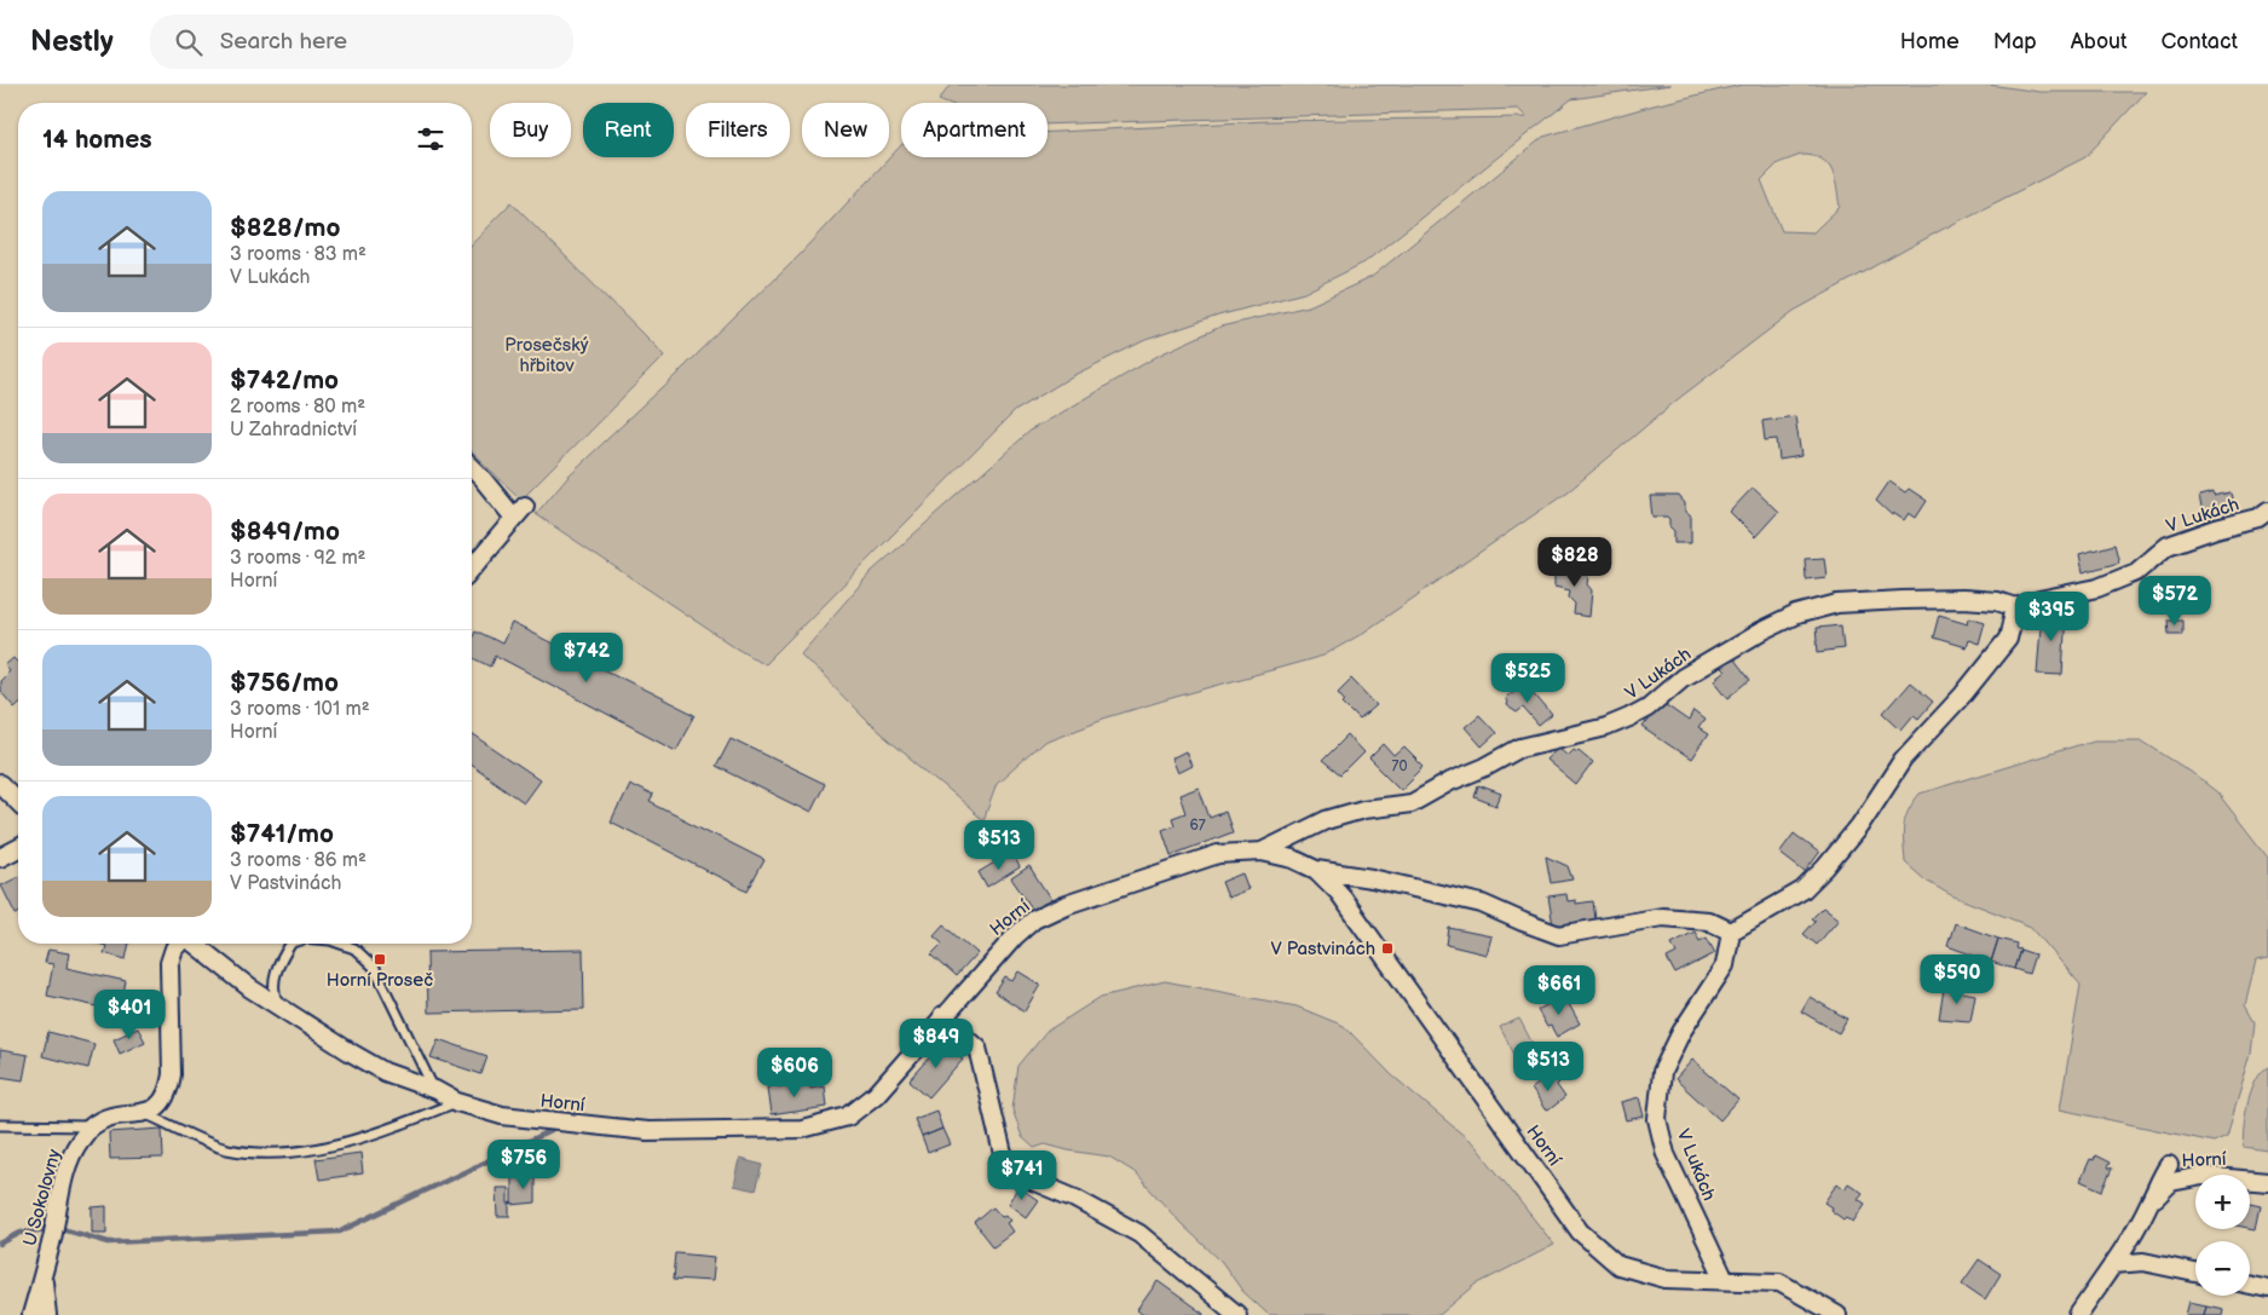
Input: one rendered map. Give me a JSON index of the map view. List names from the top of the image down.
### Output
{
  "streets": {
    "street": ["V Lukách", "Horní", "U Sokolovny"]
  },
  "crossings": [
    ["V Lukách", "Horní"]
  ],
  "parks": ["Prosečský hřbitov"],
  "places": {
    "transit": ["V Pastvinách", "Horní Proseč"]
  },
  "house_numbers": ["70", "67"],
  "page": {
    "header": "Nestly",
    "search": "Search here",
    "nav": [
      "Home",
      "Map",
      "About",
      "Contact"
    ],
    "chip": [
      "Buy",
      "Rent",
      "Filters",
      "New",
      "Apartment"
    ],
    "heading": "14 homes",
    "list": [
      {
        "name": "$828/mo",
        "note": "3 rooms · 83 m² · V Lukách"
      },
      {
        "name": "$742/mo",
        "note": "2 rooms · 80 m² · U Zahradnictví"
      },
      {
        "name": "$849/mo",
        "note": "3 rooms · 92 m² · Horní"
      },
      {
        "name": "$756/mo",
        "note": "3 rooms · 101 m² · Horní"
      },
      {
        "name": "$741/mo",
        "note": "3 rooms · 86 m² · V Pastvinách"
      }
    ],
    "price": [
      "$828",
      "$572",
      "$395",
      "$742",
      "$525",
      "$513",
      "$590",
      "$661",
      "$401",
      "$849",
      "$513",
      "$606",
      "$756",
      "$741"
    ],
    "map_buttons": ["+", "−"]
  }
}
